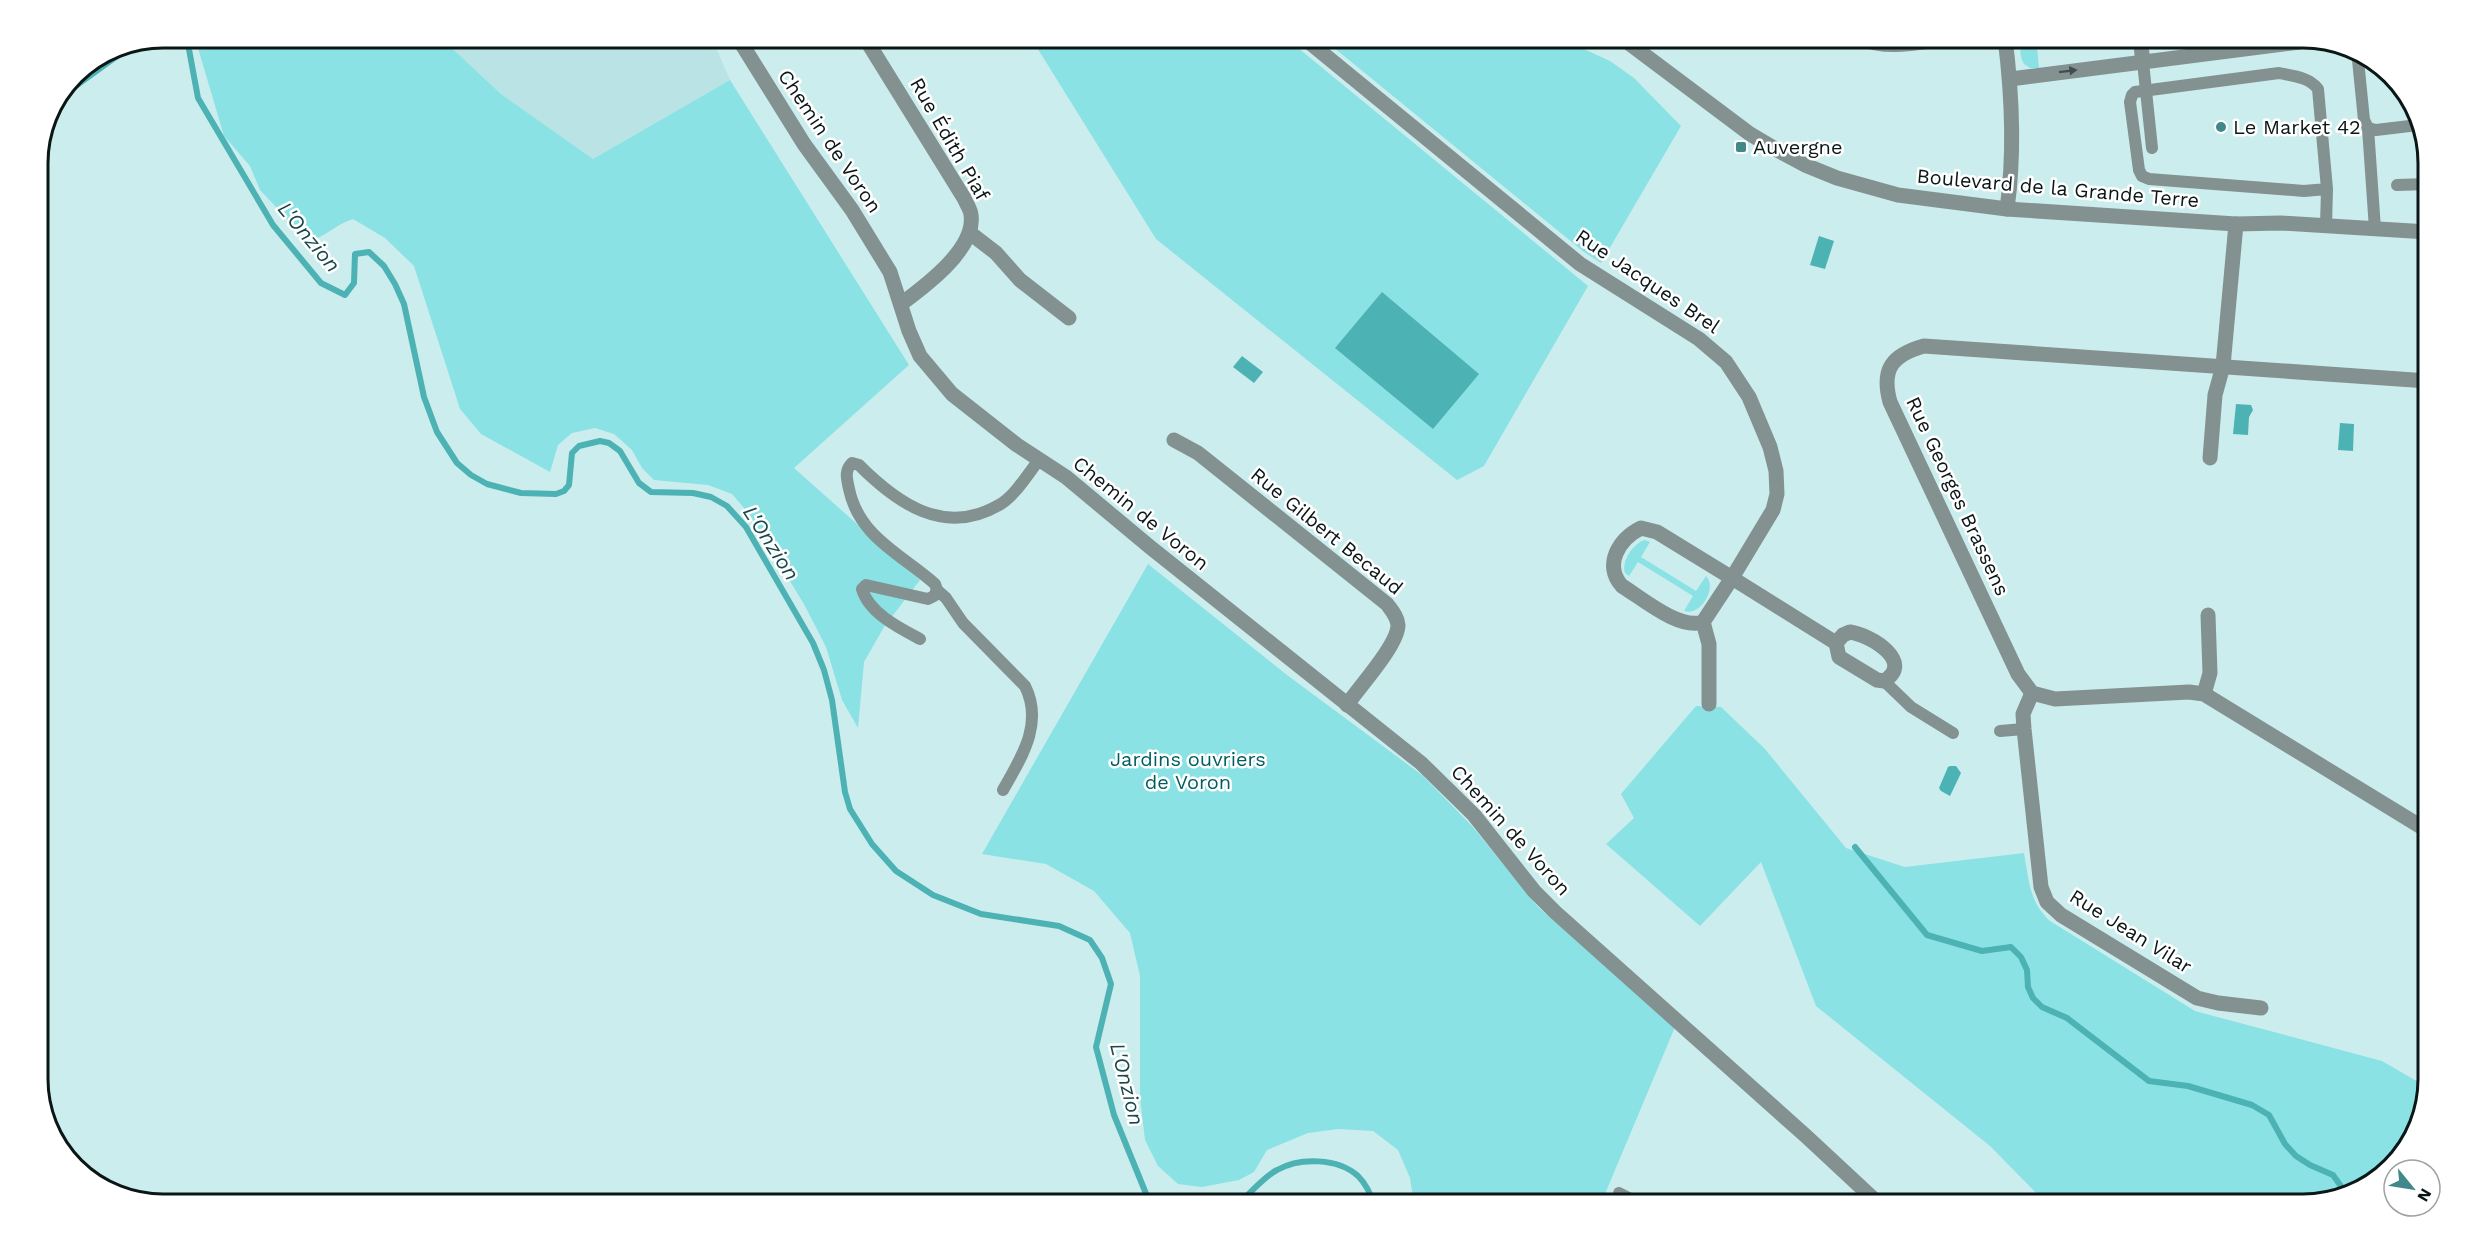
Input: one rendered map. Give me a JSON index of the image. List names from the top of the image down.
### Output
{
  "streets": {
    "street": [
      "Rue Édith Piaf",
      "Chemin de Voron",
      "Boulevard de la Grande Terre",
      "Rue Jacques Brel",
      "Rue Georges Brassens",
      "Rue Gilbert Becaud",
      "Rue Jean Vilar"
    ]
  },
  "crossings": [
    ["Rue Édith Piaf", "Chemin de Voron"],
    ["Chemin de Voron", "Rue Gilbert Becaud"],
    ["Rue Georges Brassens", "Rue Jean Vilar"]
  ],
  "water": ["L'Onzion"],
  "parks": ["Jardins ouvriers de Voron"],
  "places": {
    "other": ["Le Market 42"],
    "transit": ["Auvergne"]
  },
  "north": "bottom right"
}
